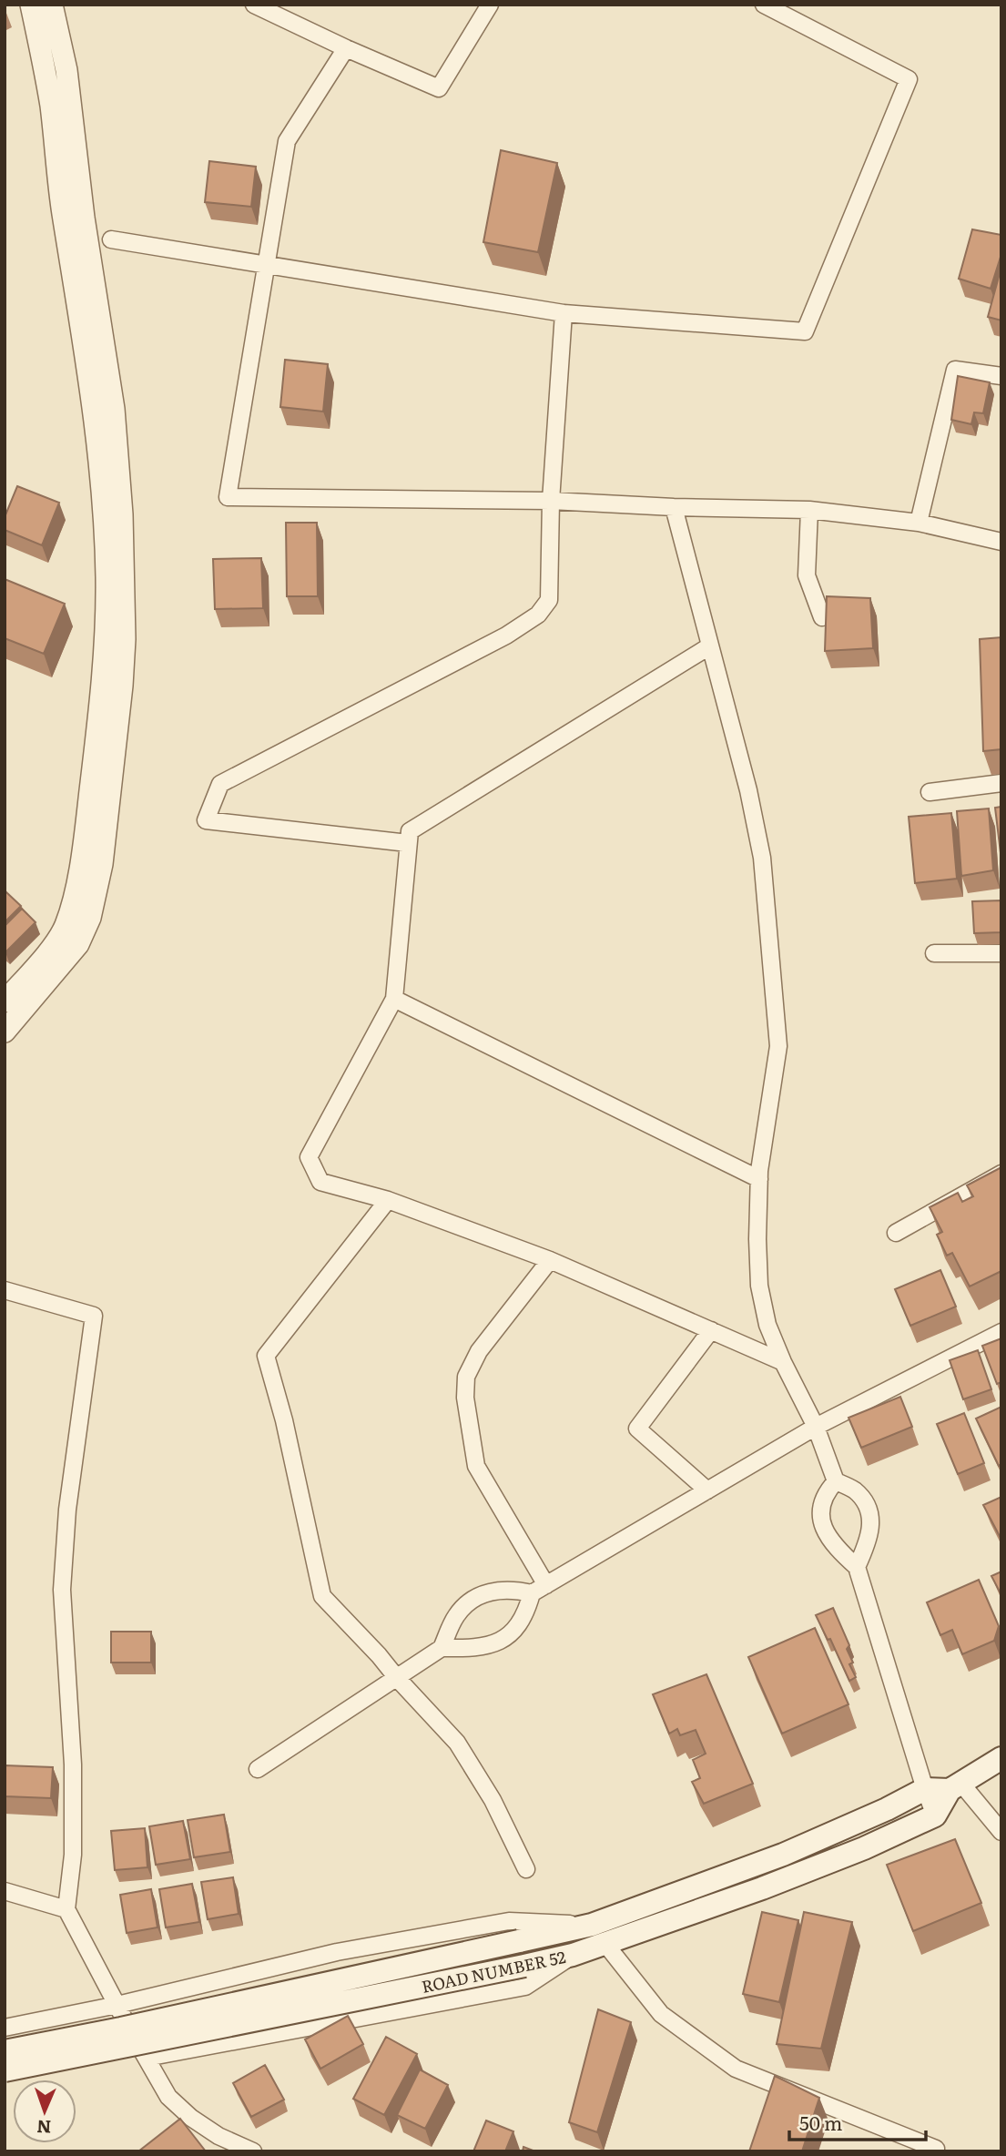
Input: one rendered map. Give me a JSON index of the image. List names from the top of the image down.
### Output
{
  "streets": {
    "main road": ["ROAD NUMBER 52"]
  },
  "scale_bar": "50 m",
  "north": "bottom"
}
